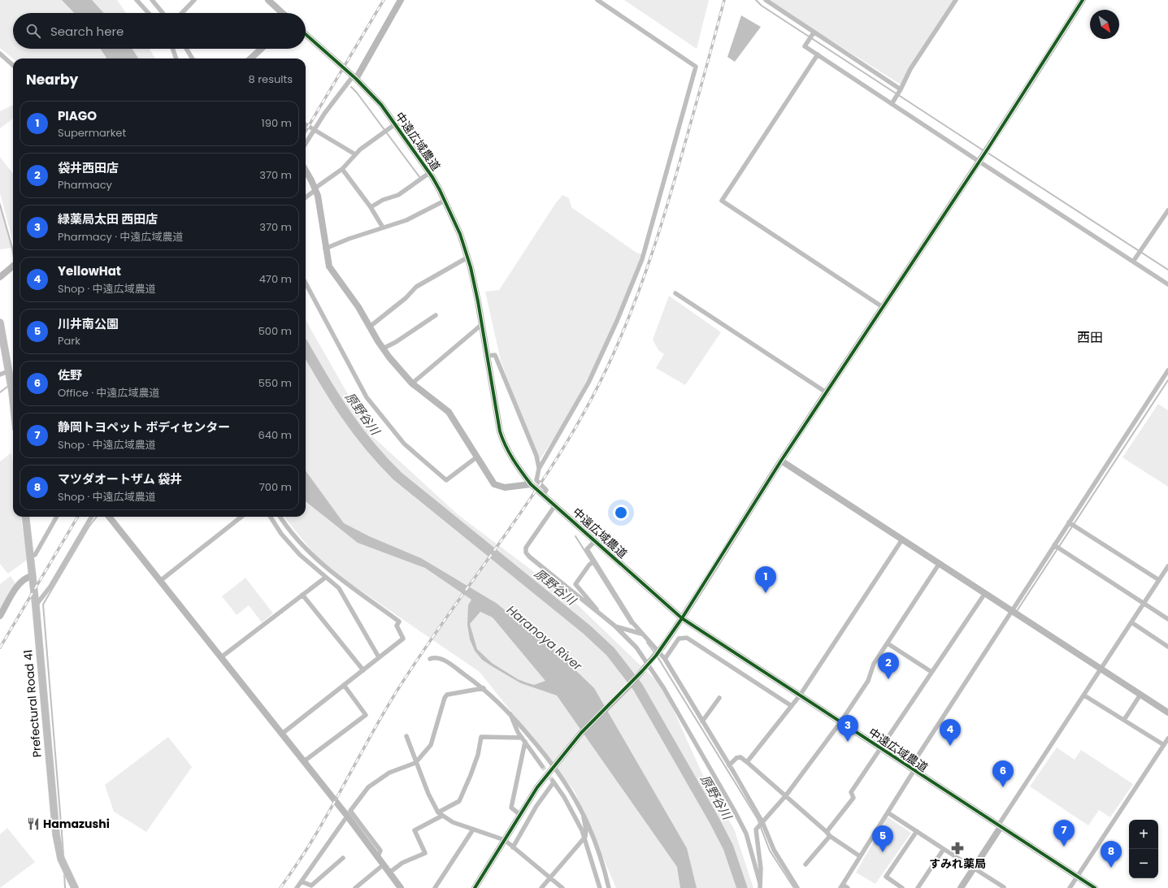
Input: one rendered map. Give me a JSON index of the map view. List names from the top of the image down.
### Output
{
  "streets": {
    "main road": ["Prefectural Road 41"],
    "street": ["中遠広域農道"]
  },
  "districts": ["西田"],
  "water": ["原野谷川", "Haranoya River"],
  "places": {
    "restaurant": ["Hamazushi"],
    "pharmacy": ["すみれ薬局"]
  },
  "north": "bottom right",
  "page": {
    "search": "Search here",
    "heading": ["Nearby", "8 results"],
    "list": [
      {
        "mark": "1",
        "name": "PIAGO",
        "note": "Supermarket",
        "value": "190 m"
      },
      {
        "mark": "2",
        "name": "袋井西田店",
        "note": "Pharmacy",
        "value": "370 m"
      },
      {
        "mark": "3",
        "name": "緑薬局太田 西田店",
        "note": "Pharmacy · 中遠広域農道",
        "value": "370 m"
      },
      {
        "mark": "4",
        "name": "YellowHat",
        "note": "Shop · 中遠広域農道",
        "value": "470 m"
      },
      {
        "mark": "5",
        "name": "川井南公園",
        "note": "Park",
        "value": "500 m"
      },
      {
        "mark": "6",
        "name": "佐野",
        "note": "Office · 中遠広域農道",
        "value": "550 m"
      },
      {
        "mark": "7",
        "name": "静岡トヨペット ボディセンター",
        "note": "Shop · 中遠広域農道",
        "value": "640 m"
      },
      {
        "mark": "8",
        "name": "マツダオートザム 袋井",
        "note": "Shop · 中遠広域農道",
        "value": "700 m"
      }
    ],
    "pins": [
      "1",
      "2",
      "3",
      "4",
      "6",
      "7",
      "5",
      "8"
    ],
    "map_buttons": ["+", "−"]
  }
}
